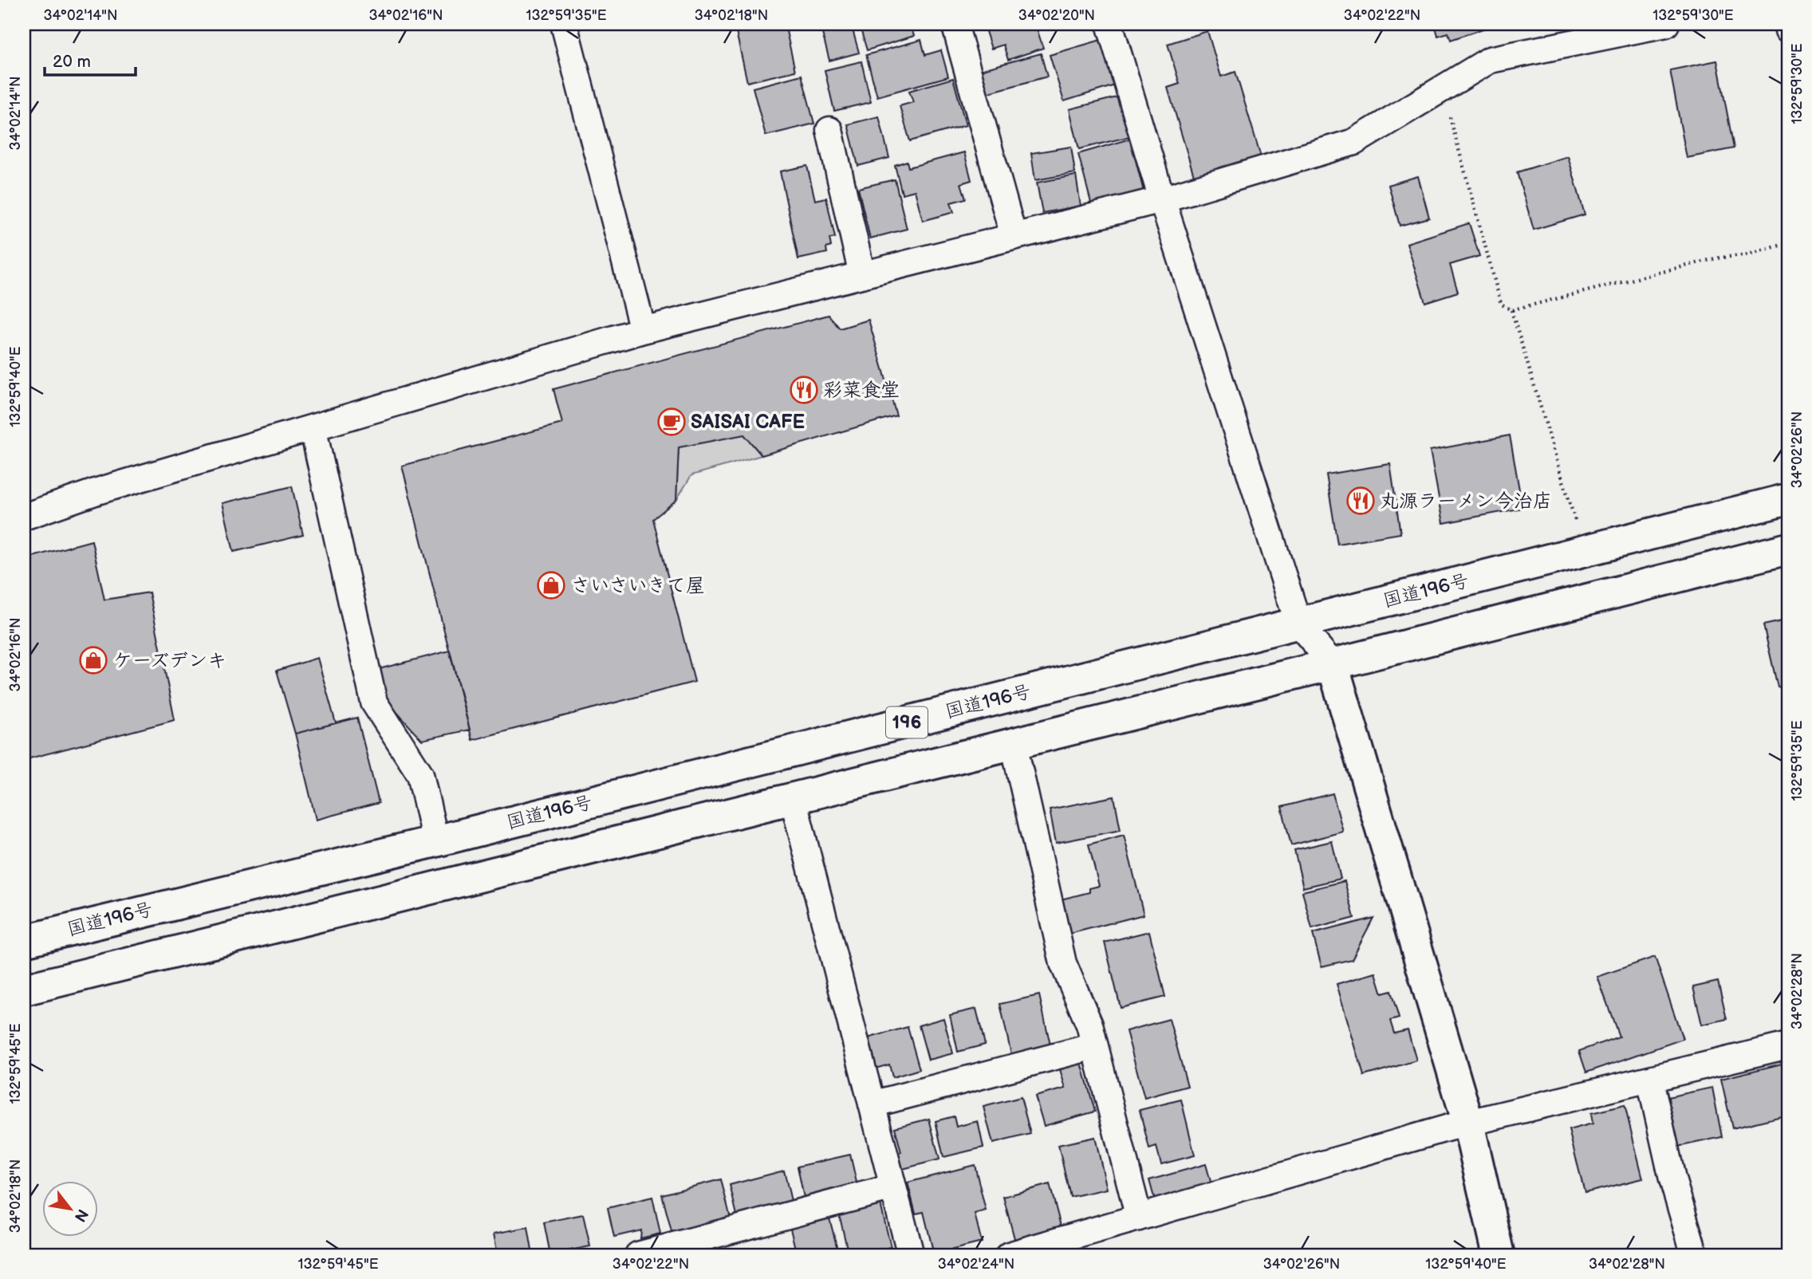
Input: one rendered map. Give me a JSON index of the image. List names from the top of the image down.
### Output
{
  "streets": {
    "main road": ["国道196号", "196"]
  },
  "places": {
    "restaurant": ["彩菜食堂", "丸源ラーメン今治店"],
    "cafe": ["SAISAI CAFE"],
    "shop": ["さいさいきて屋", "ケーズデンキ"]
  },
  "scale_bar": "20 m",
  "north": "bottom right",
  "coordinates": [
    "34°02'14\"N",
    "34°02'16\"N",
    "132°59'35\"E",
    "34°02'18\"N",
    "34°02'20\"N",
    "34°02'22\"N",
    "132°59'30\"E",
    "132°59'40\"E",
    "34°02'26\"N",
    "34°02'28\"N",
    "132°59'45\"E",
    "34°02'24\"N"
  ]
}
